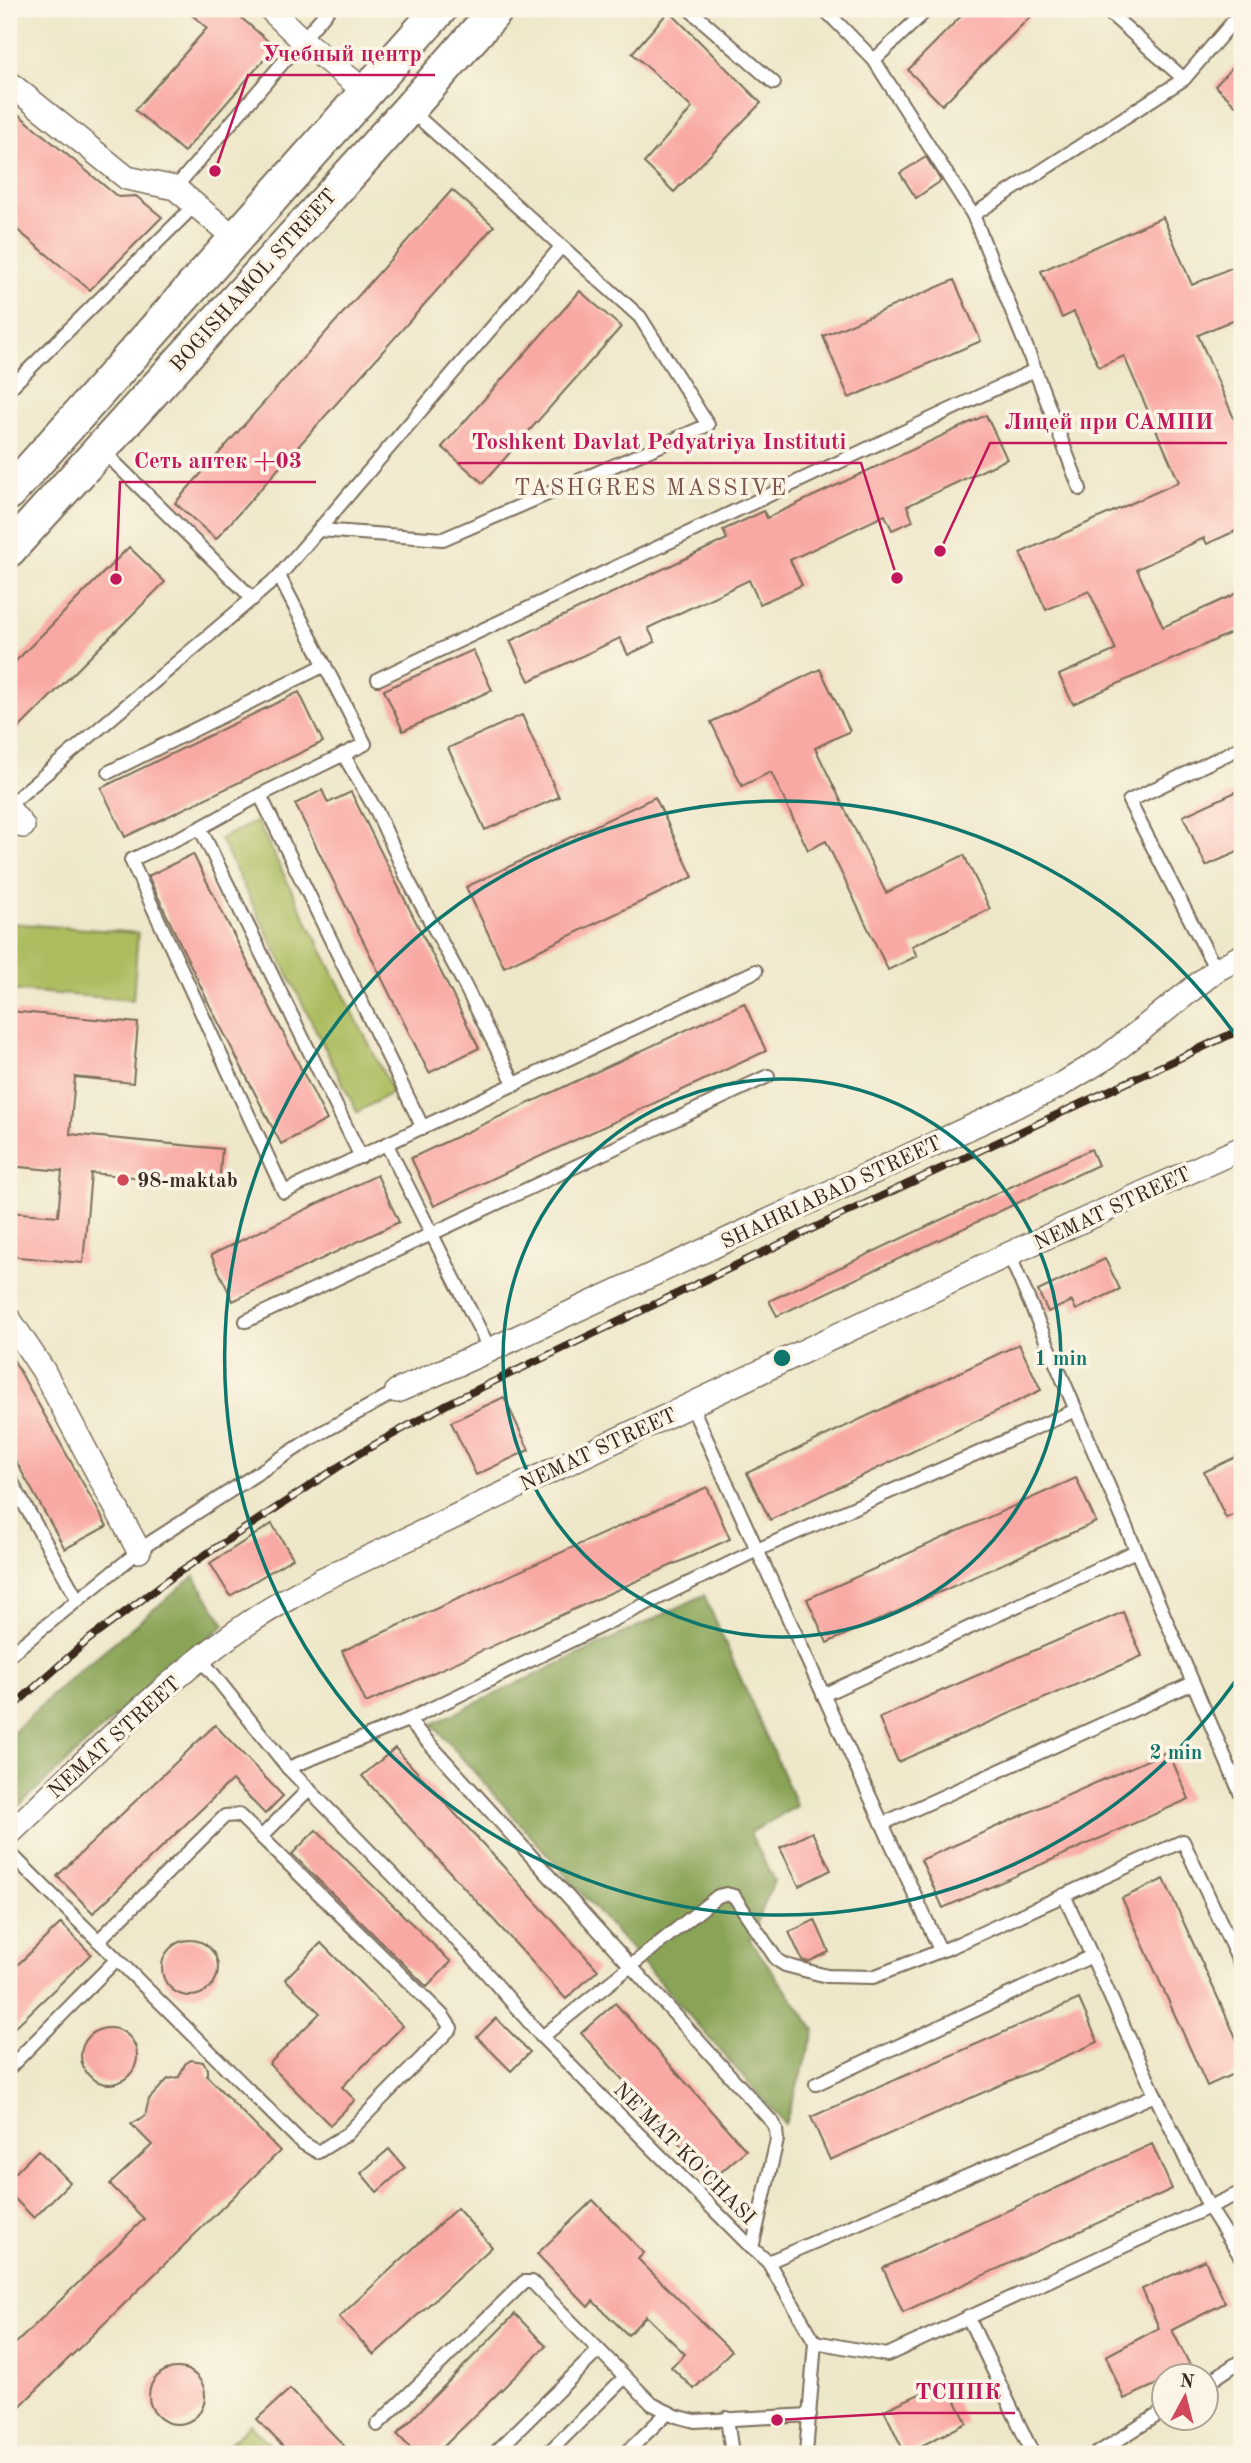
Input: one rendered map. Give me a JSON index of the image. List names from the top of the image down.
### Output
{
  "streets": {
    "main road": ["BOGISHAMOL STREET"],
    "street": ["SHAHRIABAD STREET", "NEMAT STREET"],
    "lane": ["NE'MAT KO'CHASI"]
  },
  "crossings": [
    ["NEMAT STREET", "NE'MAT KO'CHASI"]
  ],
  "districts": ["TASHGRES MASSIVE"],
  "places": [
    "Учебный центр",
    "Лицей при САМПИ",
    "Toshkent Davlat Pedyatriya Instituti",
    "Сеть аптек +03",
    "98-maktab",
    "ТСППК"
  ],
  "north": "top",
  "rings": ["1 min", "2 min"]
}
